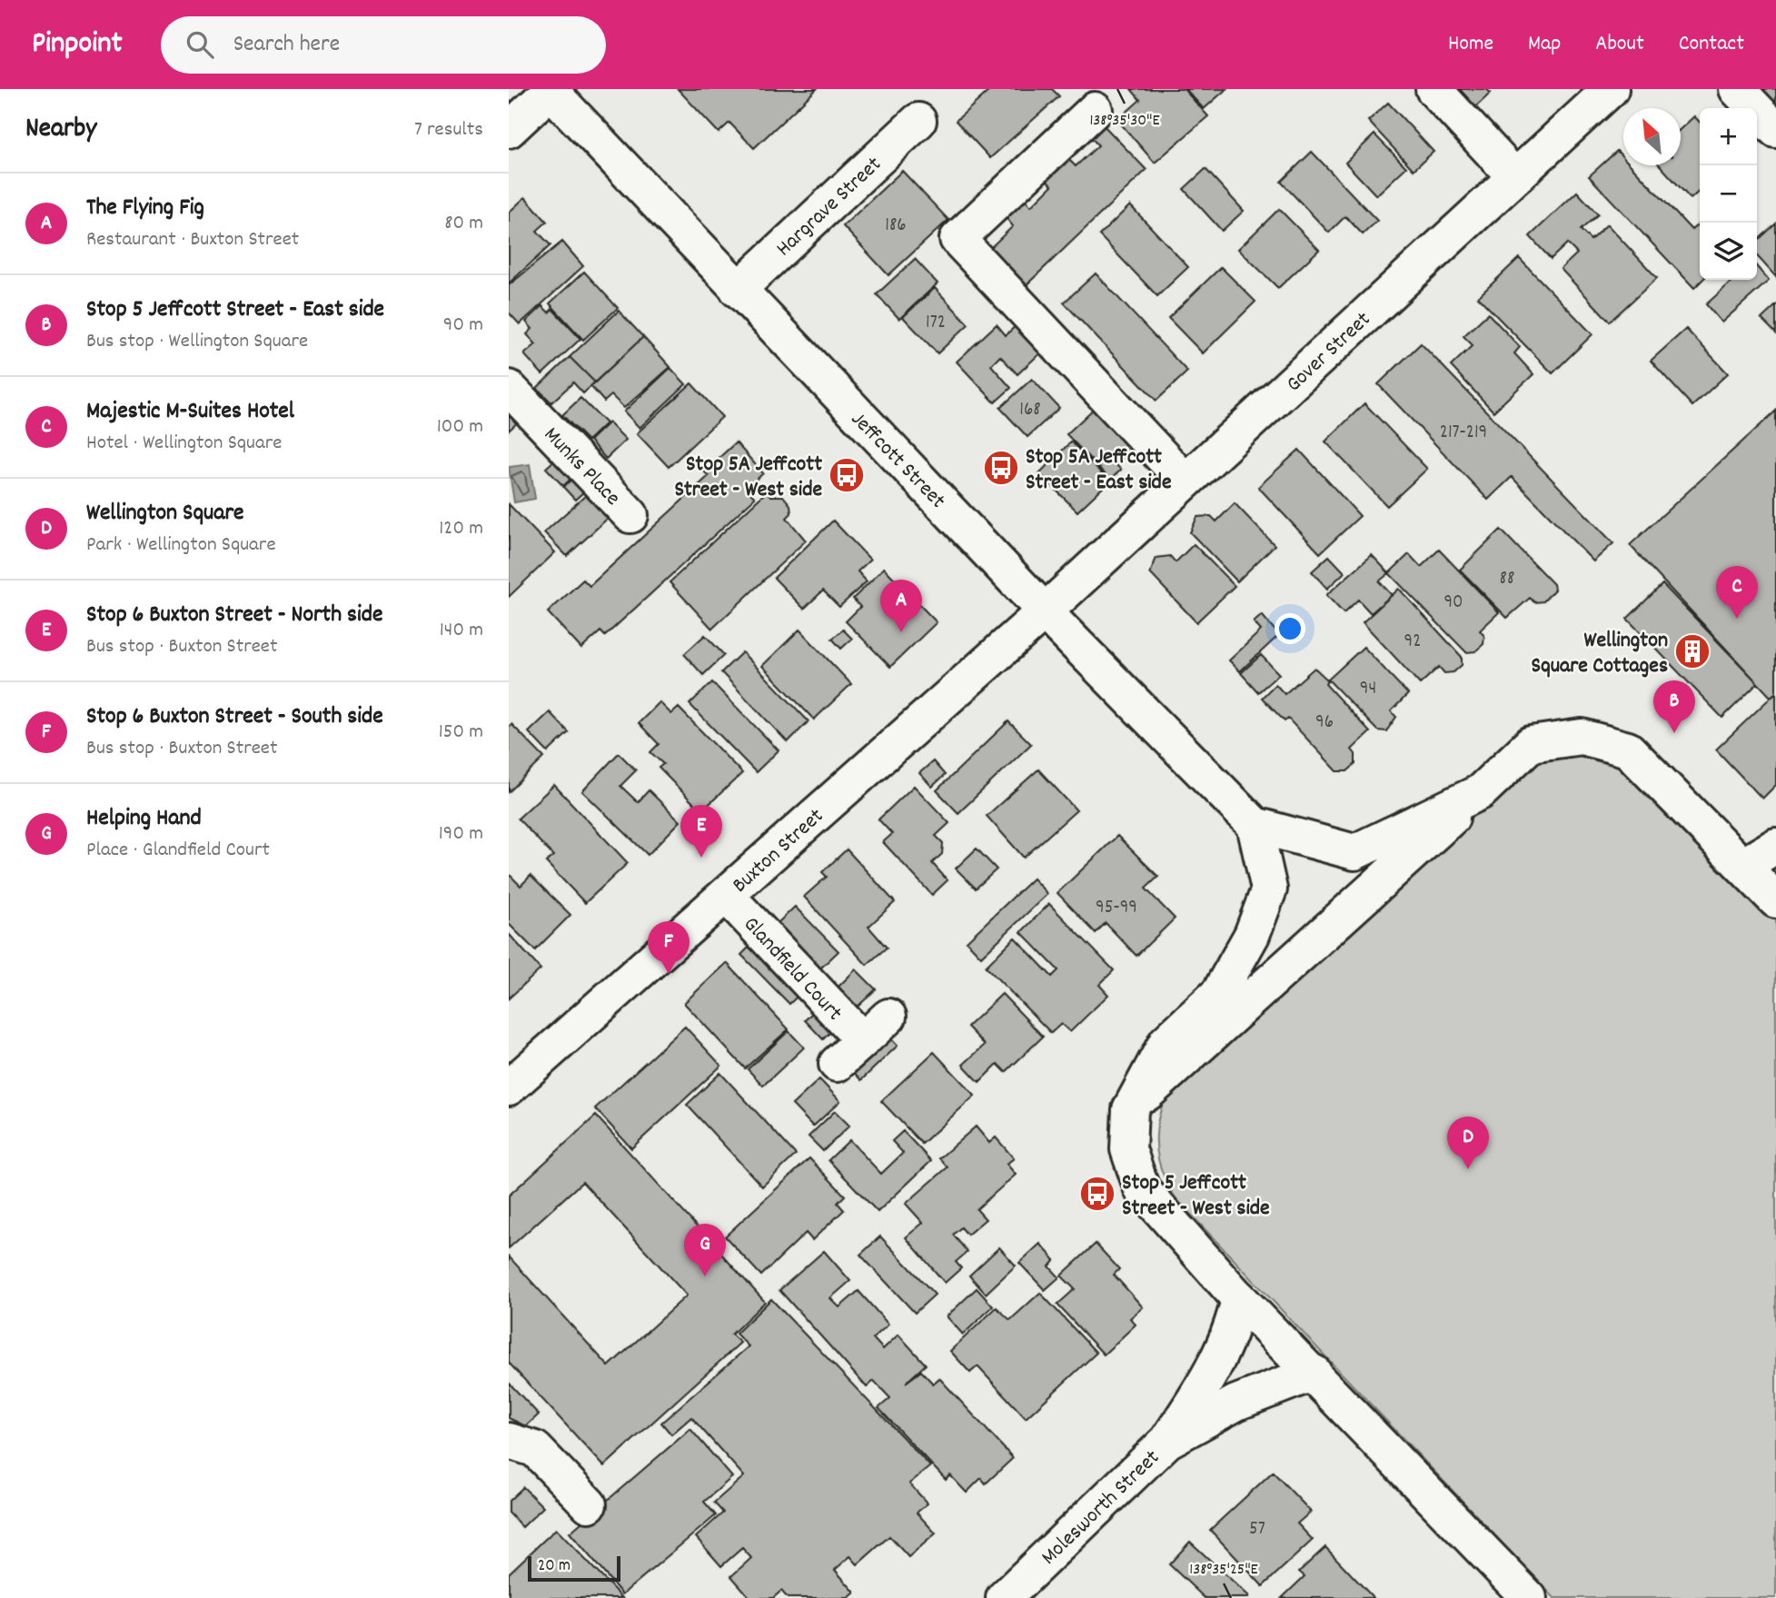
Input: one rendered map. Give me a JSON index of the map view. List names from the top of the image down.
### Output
{
  "streets": {
    "main road": [
      "Hargrave Street",
      "Gover Street",
      "Jeffcott Street",
      "Munks Place",
      "Buxton Street",
      "Glandfield Court",
      "Molesworth Street"
    ]
  },
  "crossings": [
    ["Hargrave Street", "Jeffcott Street"],
    ["Gover Street", "Jeffcott Street"],
    ["Gover Street", "Buxton Street"],
    ["Jeffcott Street", "Buxton Street"],
    ["Buxton Street", "Glandfield Court"]
  ],
  "places": {
    "bus stop": ["Stop 5A Jeffcott Street - East side", "Stop 5A Jeffcott Street - West side", "Stop 5 Jeffcott Street - West side"],
    "building": ["Wellington Square Cottages"]
  },
  "house_numbers": [
    "186",
    "172",
    "168",
    "217-219",
    "88",
    "90",
    "92",
    "94",
    "96",
    "95-99",
    "57"
  ],
  "scale_bar": "20 m",
  "north": "top left",
  "page": {
    "header": "Pinpoint",
    "search": "Search here",
    "nav": [
      "Home",
      "Map",
      "About",
      "Contact"
    ],
    "heading": ["Nearby", "7 results"],
    "map_buttons": ["+", "−"],
    "list": [
      {
        "mark": "A",
        "name": "The Flying Fig",
        "note": "Restaurant · Buxton Street",
        "value": "80 m"
      },
      {
        "mark": "B",
        "name": "Stop 5 Jeffcott Street - East side",
        "note": "Bus stop · Wellington Square",
        "value": "90 m"
      },
      {
        "mark": "C",
        "name": "Majestic M-Suites Hotel",
        "note": "Hotel · Wellington Square",
        "value": "100 m"
      },
      {
        "mark": "D",
        "name": "Wellington Square",
        "note": "Park · Wellington Square",
        "value": "120 m"
      },
      {
        "mark": "E",
        "name": "Stop 6 Buxton Street - North side",
        "note": "Bus stop · Buxton Street",
        "value": "140 m"
      },
      {
        "mark": "F",
        "name": "Stop 6 Buxton Street - South side",
        "note": "Bus stop · Buxton Street",
        "value": "150 m"
      },
      {
        "mark": "G",
        "name": "Helping Hand",
        "note": "Place · Glandfield Court",
        "value": "190 m"
      }
    ],
    "pins": [
      "C",
      "A",
      "B",
      "E",
      "F",
      "D",
      "G"
    ],
    "scale": "20 m"
  },
  "coordinates": ["138°35'30\"E", "138°35'25\"E"]
}
